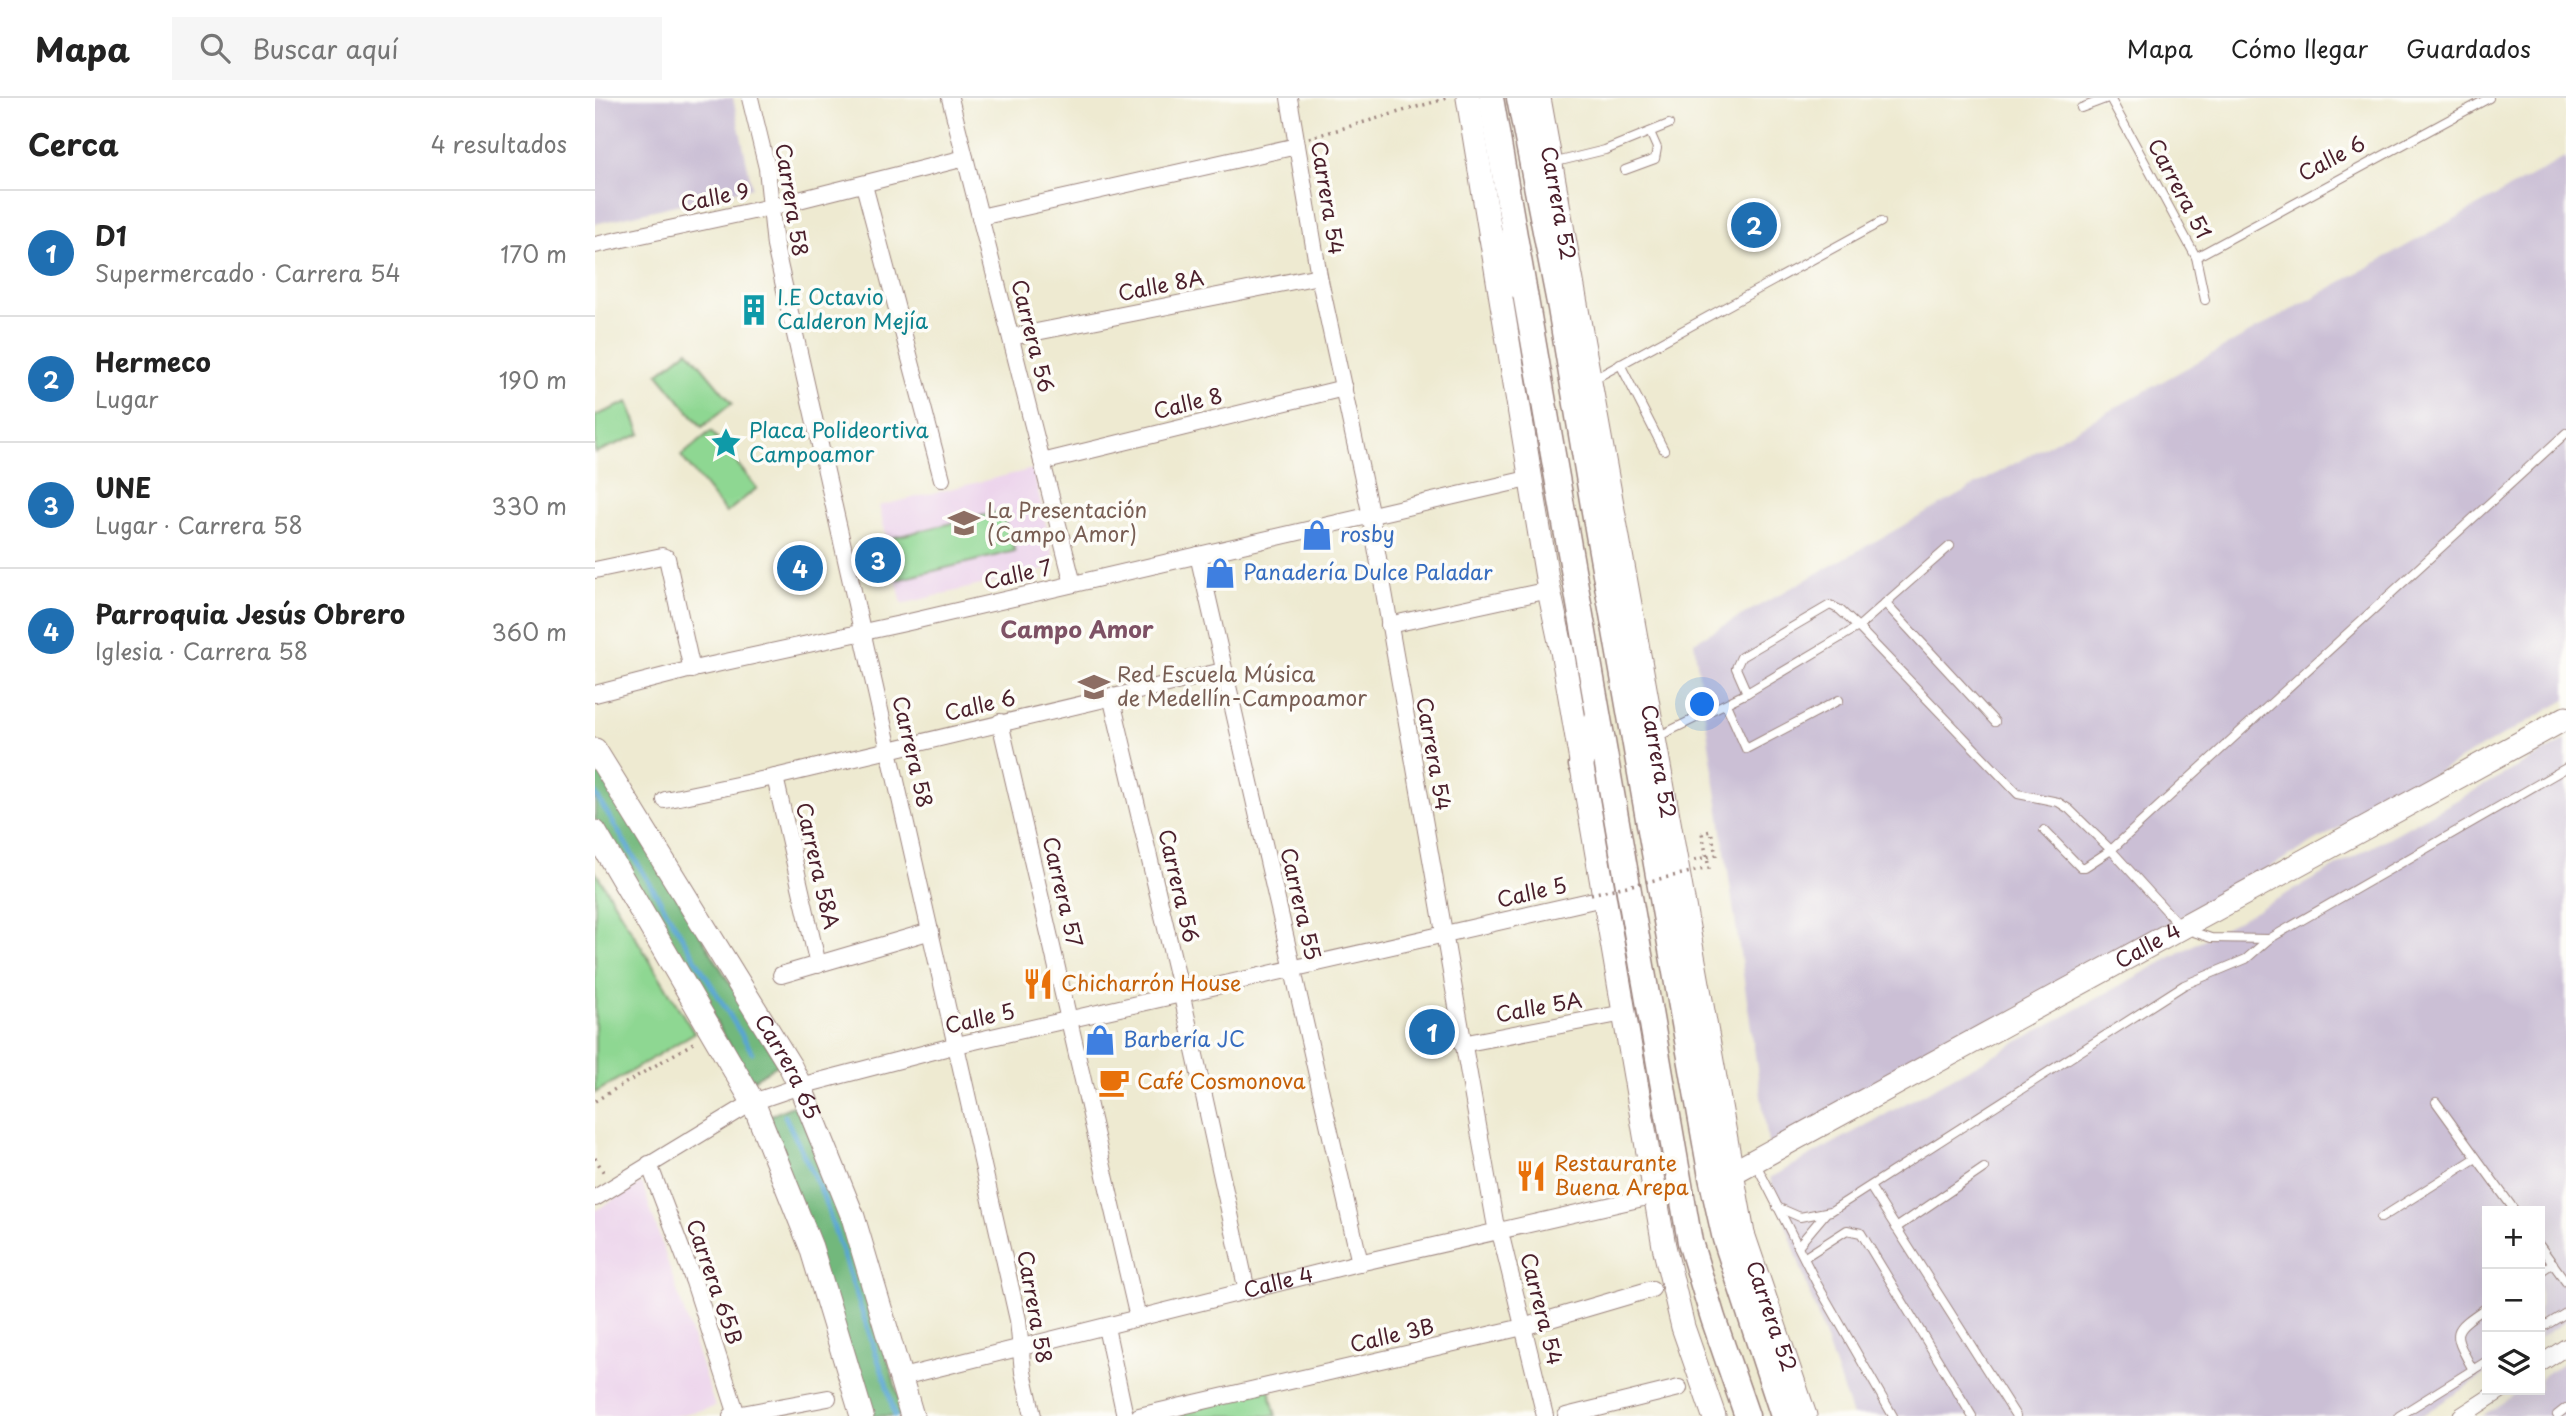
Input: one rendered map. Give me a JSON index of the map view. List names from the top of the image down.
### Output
{
  "streets": {
    "main road": ["Carrera 52"],
    "street": [
      "Calle 6",
      "Calle 9",
      "Carrera 54",
      "Carrera 58",
      "Calle 8A",
      "Carrera 56",
      "Calle 8",
      "Calle 7",
      "Carrera 58A",
      "Carrera 57",
      "Calle 5",
      "Carrera 55",
      "Calle 4",
      "Calle 5A",
      "Carrera 65",
      "Carrera 65B",
      "Calle 3B"
    ],
    "lane": ["Carrera 51"]
  },
  "crossings": [
    ["Calle 6", "Carrera 51"],
    ["Calle 6", "Carrera 58"],
    ["Calle 6", "Carrera 56"],
    ["Calle 6", "Carrera 58A"],
    ["Calle 6", "Carrera 57"],
    ["Calle 6", "Carrera 55"],
    ["Calle 9", "Carrera 58"],
    ["Calle 9", "Carrera 56"],
    ["Carrera 54", "Calle 8A"],
    ["Carrera 54", "Calle 8"],
    ["Carrera 54", "Calle 7"],
    ["Carrera 54", "Calle 5"],
    ["Carrera 54", "Calle 4"],
    ["Carrera 54", "Calle 5A"],
    ["Carrera 54", "Calle 3B"],
    ["Carrera 58", "Calle 7"],
    ["Carrera 58", "Calle 5"],
    ["Carrera 58", "Calle 4"],
    ["Carrera 52", "Calle 4"],
    ["Calle 8A", "Carrera 56"],
    ["Carrera 56", "Calle 8"],
    ["Carrera 56", "Calle 7"],
    ["Carrera 56", "Calle 5"],
    ["Carrera 56", "Calle 4"],
    ["Calle 7", "Carrera 55"],
    ["Carrera 57", "Calle 5"],
    ["Carrera 57", "Calle 4"],
    ["Calle 5", "Carrera 55"],
    ["Calle 5", "Carrera 65"],
    ["Calle 5", "Carrera 65B"],
    ["Carrera 55", "Calle 4"],
    ["Calle 4", "Carrera 65"]
  ],
  "districts": ["Campo Amor"],
  "places": {
    "building": ["I.E Octavio Calderon Mejía"],
    "place": ["Placa Polideortiva Campoamor"],
    "school or university": ["La Presentación (Campo Amor)", "Red Escuela Música de Medellín-Campoamor"],
    "shop": ["rosby", "Panadería Dulce Paladar", "Barbería JC"],
    "restaurant": ["Chicharrón House", "Restaurante Buena Arepa"],
    "cafe": ["Café Cosmonova"]
  },
  "page": {
    "header": "Mapa",
    "search": "Buscar aquí",
    "nav": ["Mapa", "Cómo llegar", "Guardados"],
    "heading": ["Cerca", "4 resultados"],
    "list": [
      {
        "mark": "1",
        "name": "D1",
        "note": "Supermercado · Carrera 54",
        "value": "170 m"
      },
      {
        "mark": "2",
        "name": "Hermeco",
        "note": "Lugar",
        "value": "190 m"
      },
      {
        "mark": "3",
        "name": "UNE",
        "note": "Lugar · Carrera 58",
        "value": "330 m"
      },
      {
        "mark": "4",
        "name": "Parroquia Jesús Obrero",
        "note": "Iglesia · Carrera 58",
        "value": "360 m"
      }
    ],
    "pins": [
      "2",
      "3",
      "4",
      "1"
    ],
    "map_buttons": ["+", "−"]
  }
}
